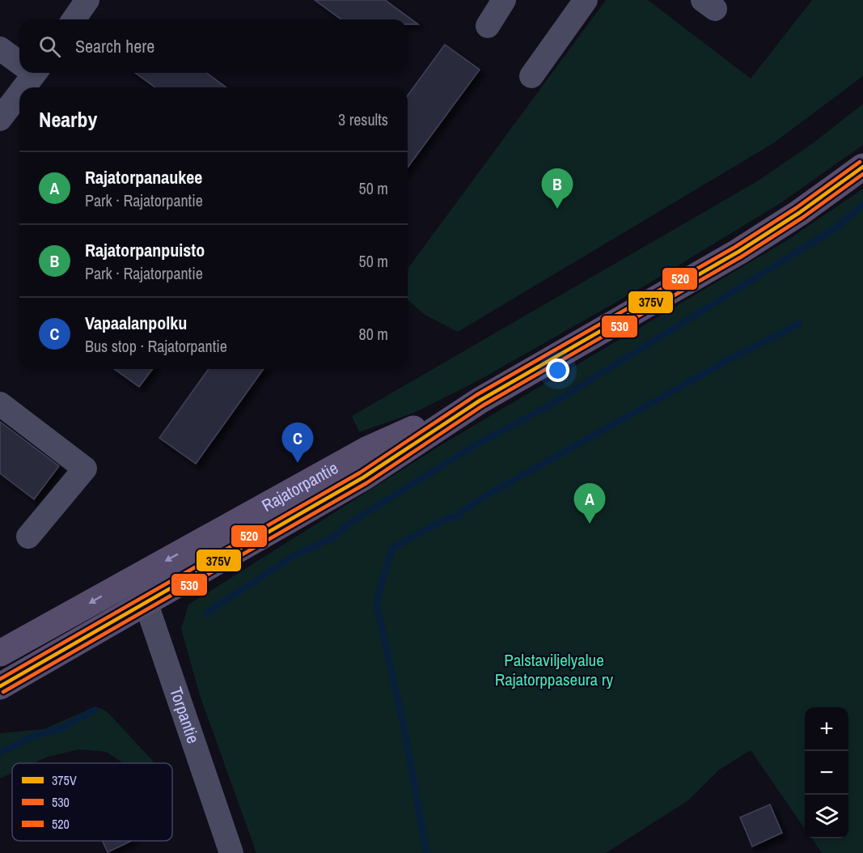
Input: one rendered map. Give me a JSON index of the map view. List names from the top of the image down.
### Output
{
  "streets": {
    "main road": ["Rajatorpantie"],
    "street": ["Torpantie"]
  },
  "crossings": [
    ["Rajatorpantie", "Torpantie"]
  ],
  "parks": ["Palstaviljelyalue Rajatorppaseura ry"],
  "lines": ["transit line 520", "transit line 375V", "transit line 530"],
  "legend": ["375V", "530", "520"],
  "page": {
    "search": "Search here",
    "heading": ["Nearby", "3 results"],
    "list": [
      {
        "mark": "A",
        "name": "Rajatorpanaukee",
        "note": "Park · Rajatorpantie",
        "value": "50 m"
      },
      {
        "mark": "B",
        "name": "Rajatorpanpuisto",
        "note": "Park · Rajatorpantie",
        "value": "50 m"
      },
      {
        "mark": "C",
        "name": "Vapaalanpolku",
        "note": "Bus stop · Rajatorpantie",
        "value": "80 m"
      }
    ],
    "pins": ["B", "C", "A"],
    "map_buttons": ["+", "−"]
  }
}
